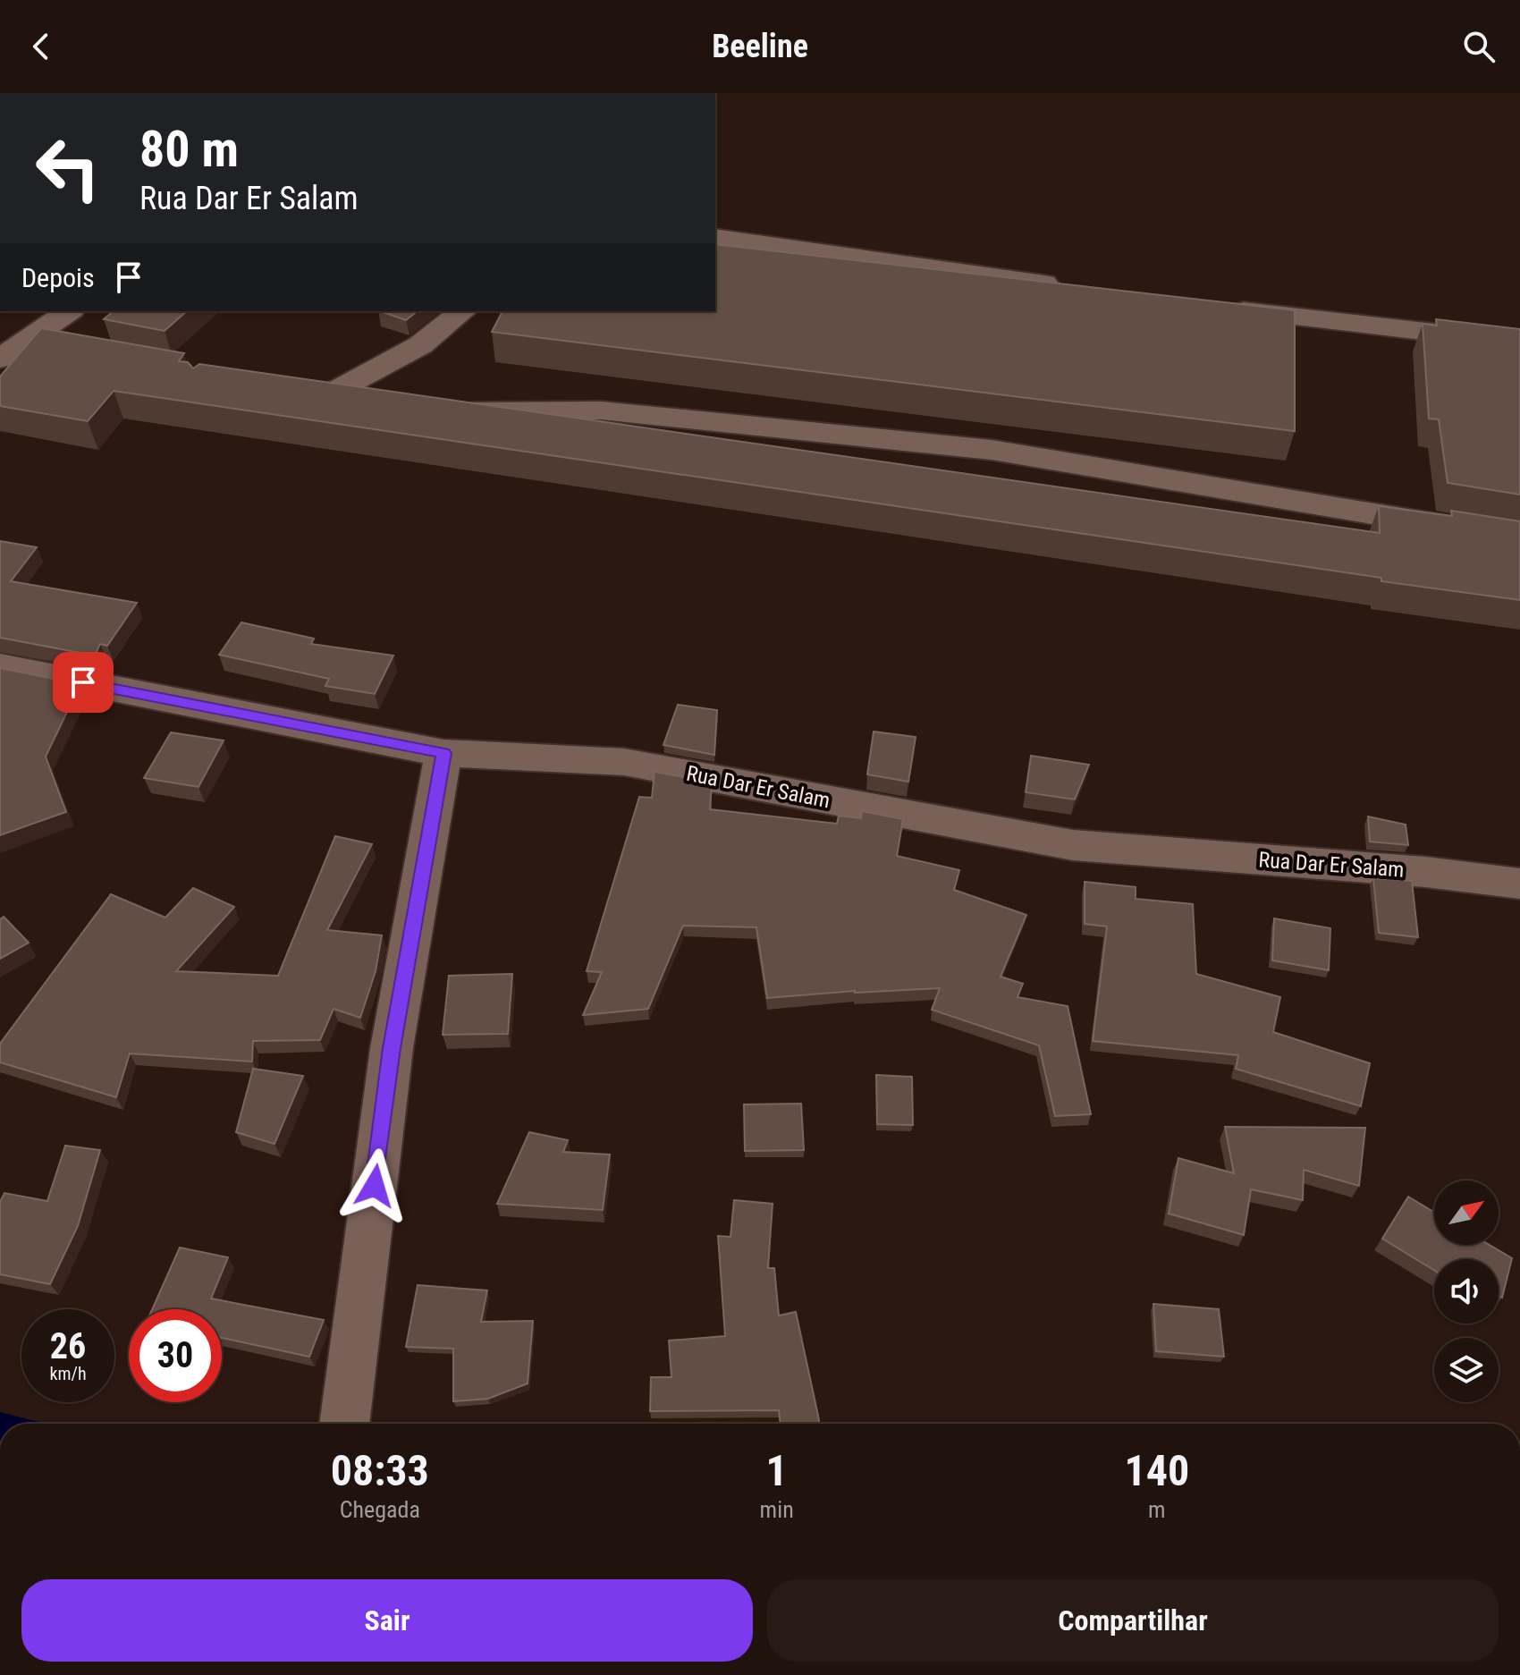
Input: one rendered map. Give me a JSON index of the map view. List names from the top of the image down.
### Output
{
  "streets": {
    "street": ["Rua Dar Er Salam"]
  },
  "north": "top right",
  "page": {
    "header": "Beeline",
    "turn": ["80 m", "Rua Dar Er Salam"],
    "then": "Depois",
    "speed": "26 km/h",
    "limit": "30",
    "eta": [
      "08:33",
      "Chegada",
      "1",
      "min",
      "140",
      "m"
    ],
    "buttons": ["Sair", "Compartilhar"]
  }
}
